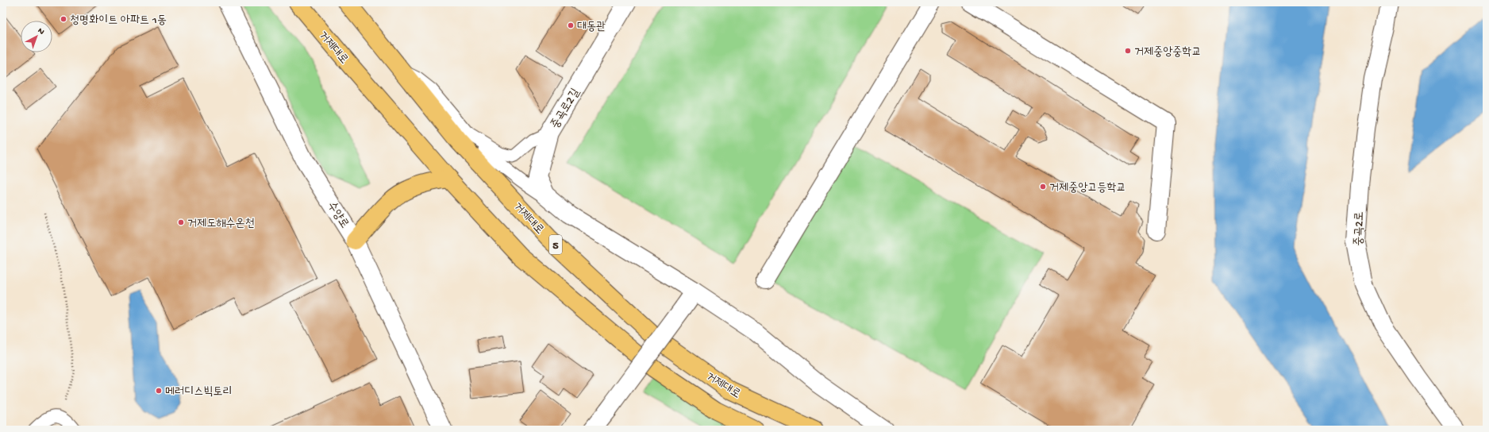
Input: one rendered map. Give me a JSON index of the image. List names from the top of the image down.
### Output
{
  "streets": {
    "main road": ["거제대로", "5"],
    "street": ["중곡로2길", "수양로", "중곡2로"]
  },
  "crossings": [
    ["거제대로", "중곡로2길"]
  ],
  "places": [
    "청명화이트 아파트 1동",
    "대동관",
    "거제중앙중학교",
    "거제중앙고등학교",
    "거제도해수온천",
    "메러디스빅토리"
  ],
  "north": "top right"
}
